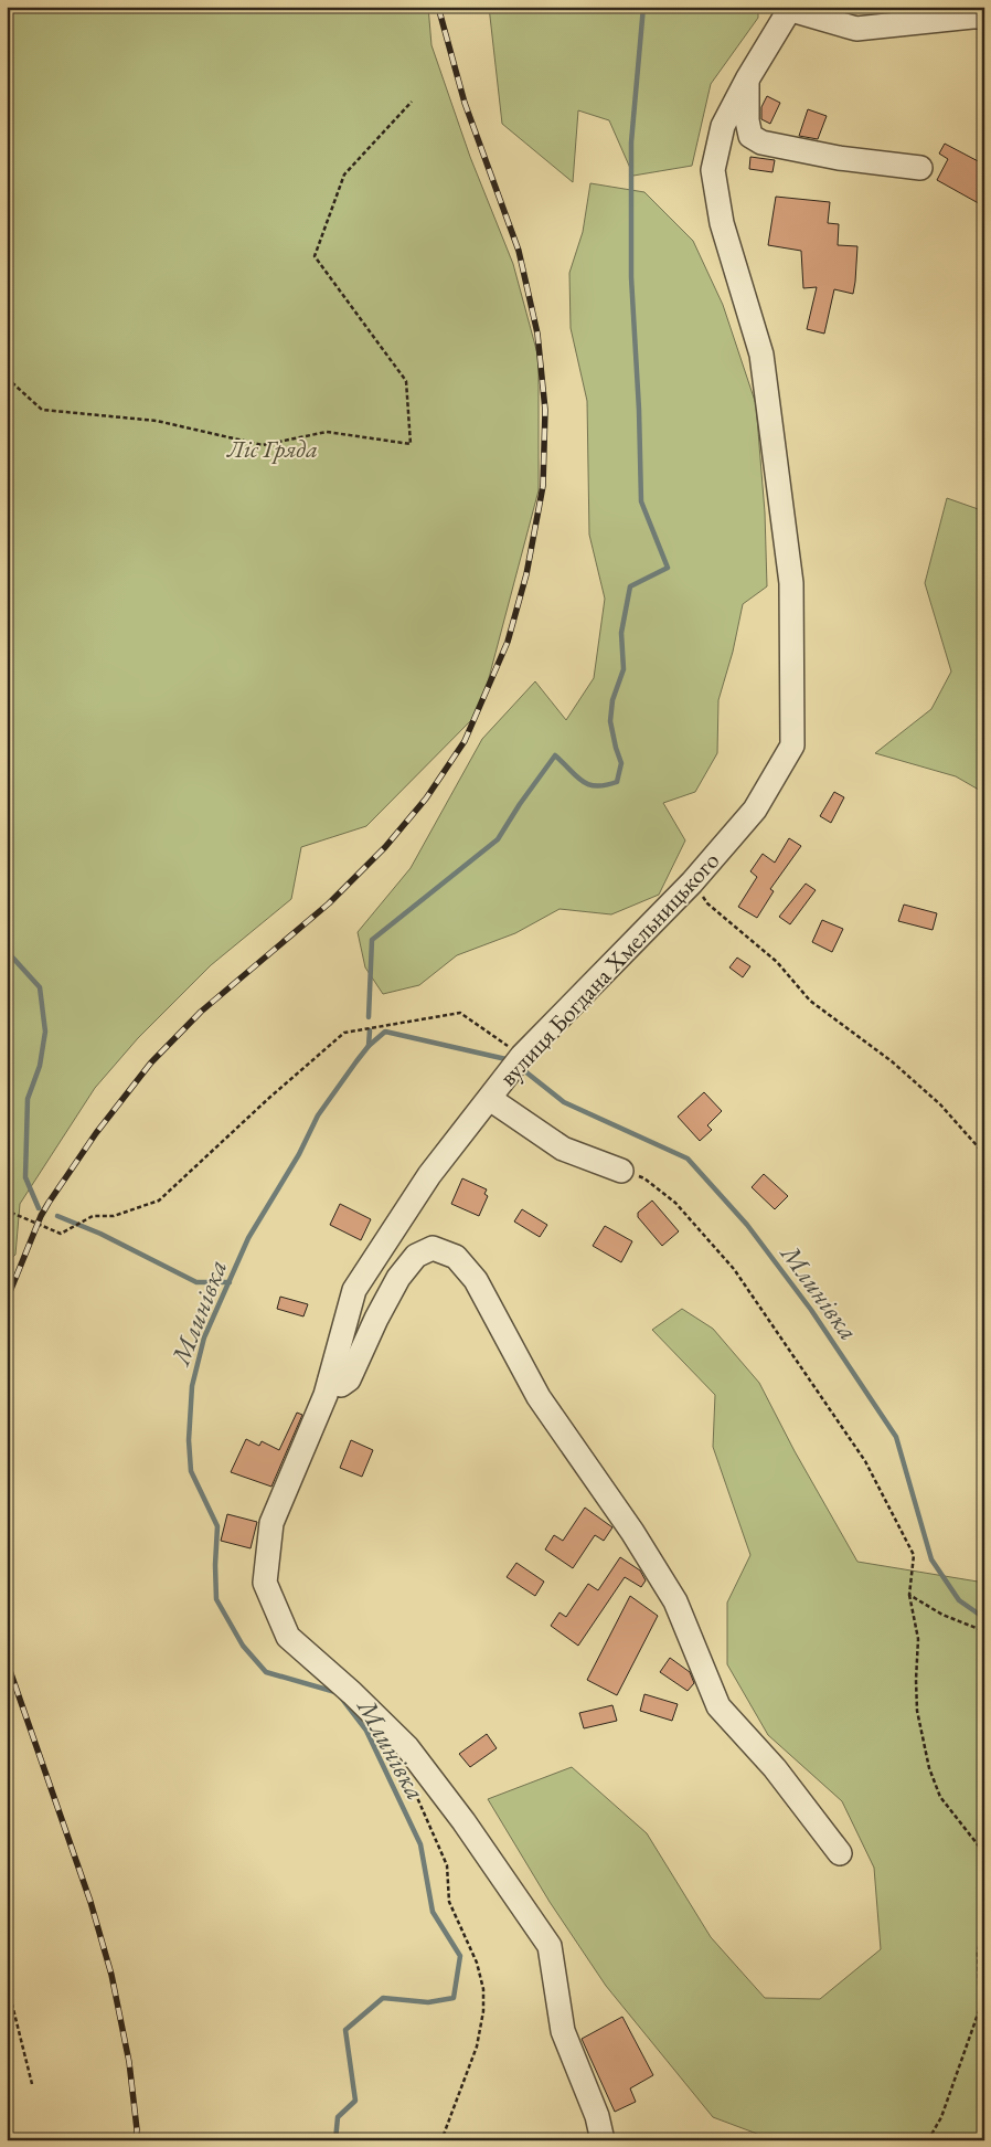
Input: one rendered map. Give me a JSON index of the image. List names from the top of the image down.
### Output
{
  "streets": {
    "street": ["вулиця Богдана Хмельницького"]
  },
  "water": ["Млинівка"],
  "parks": ["Ліс Гряда"]
}
